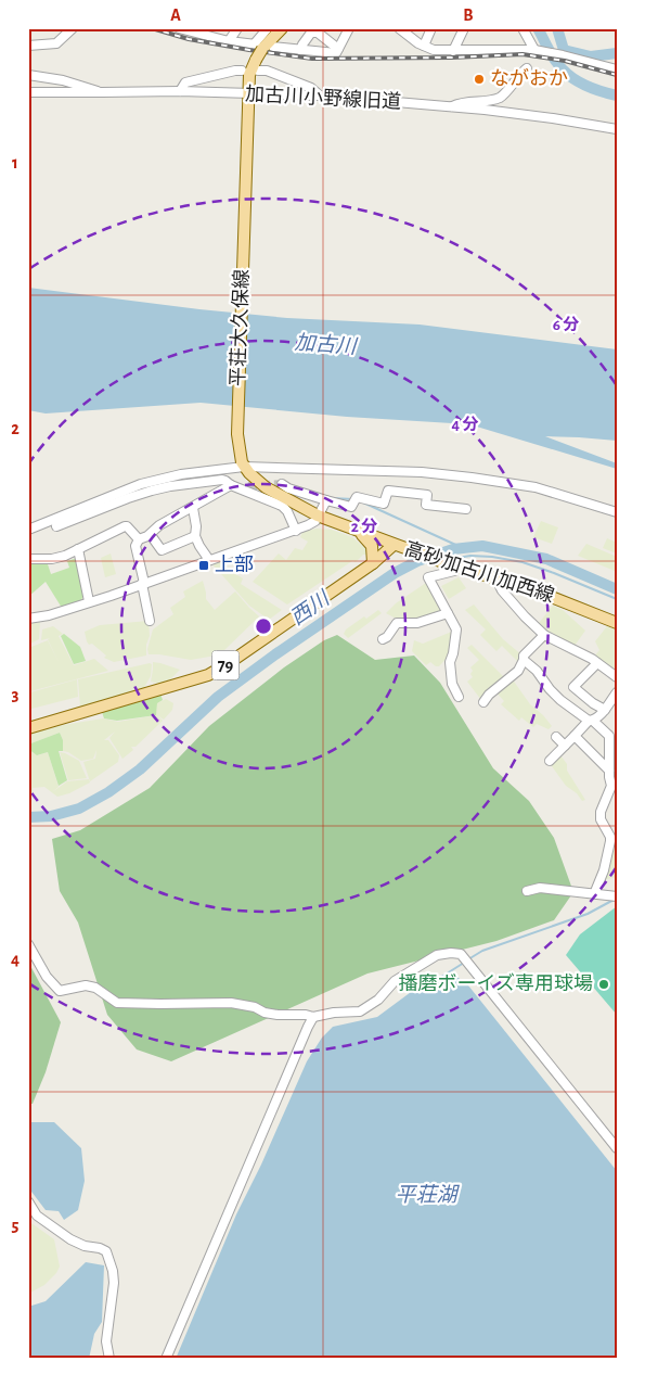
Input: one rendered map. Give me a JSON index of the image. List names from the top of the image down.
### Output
{
  "streets": {
    "main road": ["平荘大久保線", "高砂加古川加西線", "79"],
    "street": ["加古川小野線旧道"]
  },
  "crossings": [
    ["加古川小野線旧道", "平荘大久保線"]
  ],
  "water": ["加古川", "西川", "平荘湖"],
  "places": {
    "other": ["ながおか", "播磨ボーイズ専用球場"],
    "transit": ["上部"]
  },
  "grid": {
    "columns": ["A", "B"],
    "rows": [
      "1",
      "2",
      "3",
      "4",
      "5"
    ]
  },
  "rings": ["6 分", "4 分", "2 分"]
}
